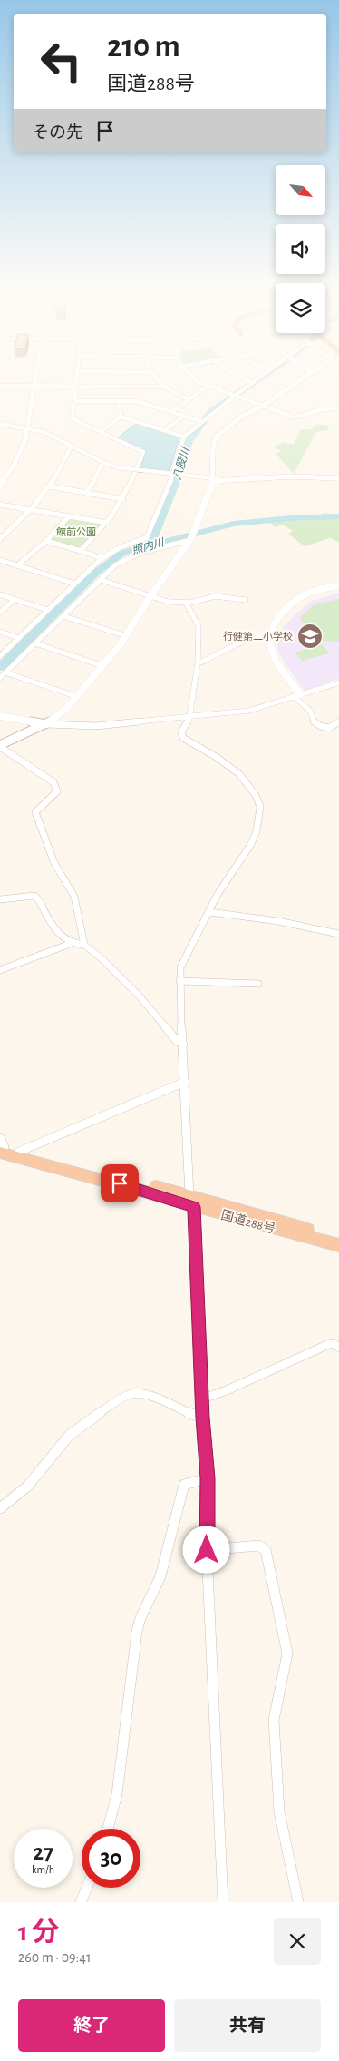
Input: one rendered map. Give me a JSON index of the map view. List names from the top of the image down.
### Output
{
  "streets": {
    "highway": ["国道288号"]
  },
  "water": ["八股川", "照内川"],
  "parks": ["館前公園"],
  "places": {
    "school or university": ["行健第二小学校"]
  },
  "north": "bottom right",
  "page": {
    "turn": ["210 m", "国道288号"],
    "then": "その先",
    "speed": "27 km/h",
    "limit": "30",
    "heading": ["1 分", "260 m · 09:41"],
    "buttons": ["終了", "共有"]
  }
}
